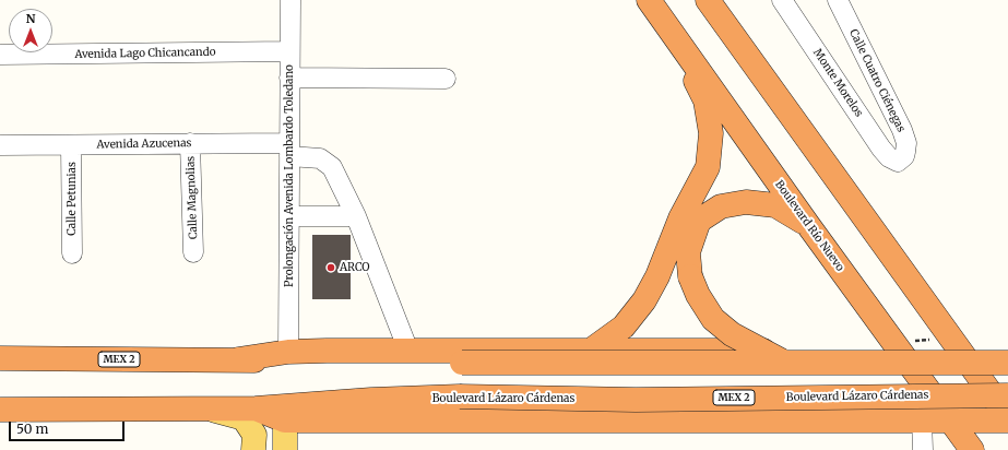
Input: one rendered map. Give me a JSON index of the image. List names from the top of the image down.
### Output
{
  "streets": {
    "highway": ["Boulevard Río Nuevo", "MEX 2", "Boulevard Lázaro Cárdenas"],
    "street": [
      "Avenida Lago Chicancando",
      "Calle Cuatro Ciénegas",
      "Monte Morelos",
      "Avenida Azucenas",
      "Prolongación Avenida Lombardo Toledano",
      "Calle Magnolias",
      "Calle Petunias"
    ]
  },
  "crossings": [
    ["Avenida Lago Chicancando", "Prolongación Avenida Lombardo Toledano"],
    ["Calle Cuatro Ciénegas", "Monte Morelos"],
    ["Avenida Azucenas", "Prolongación Avenida Lombardo Toledano"],
    ["Avenida Azucenas", "Calle Magnolias"],
    ["Avenida Azucenas", "Calle Petunias"]
  ],
  "places": ["ARCO"],
  "scale_bar": "50 m",
  "north": "top"
}
